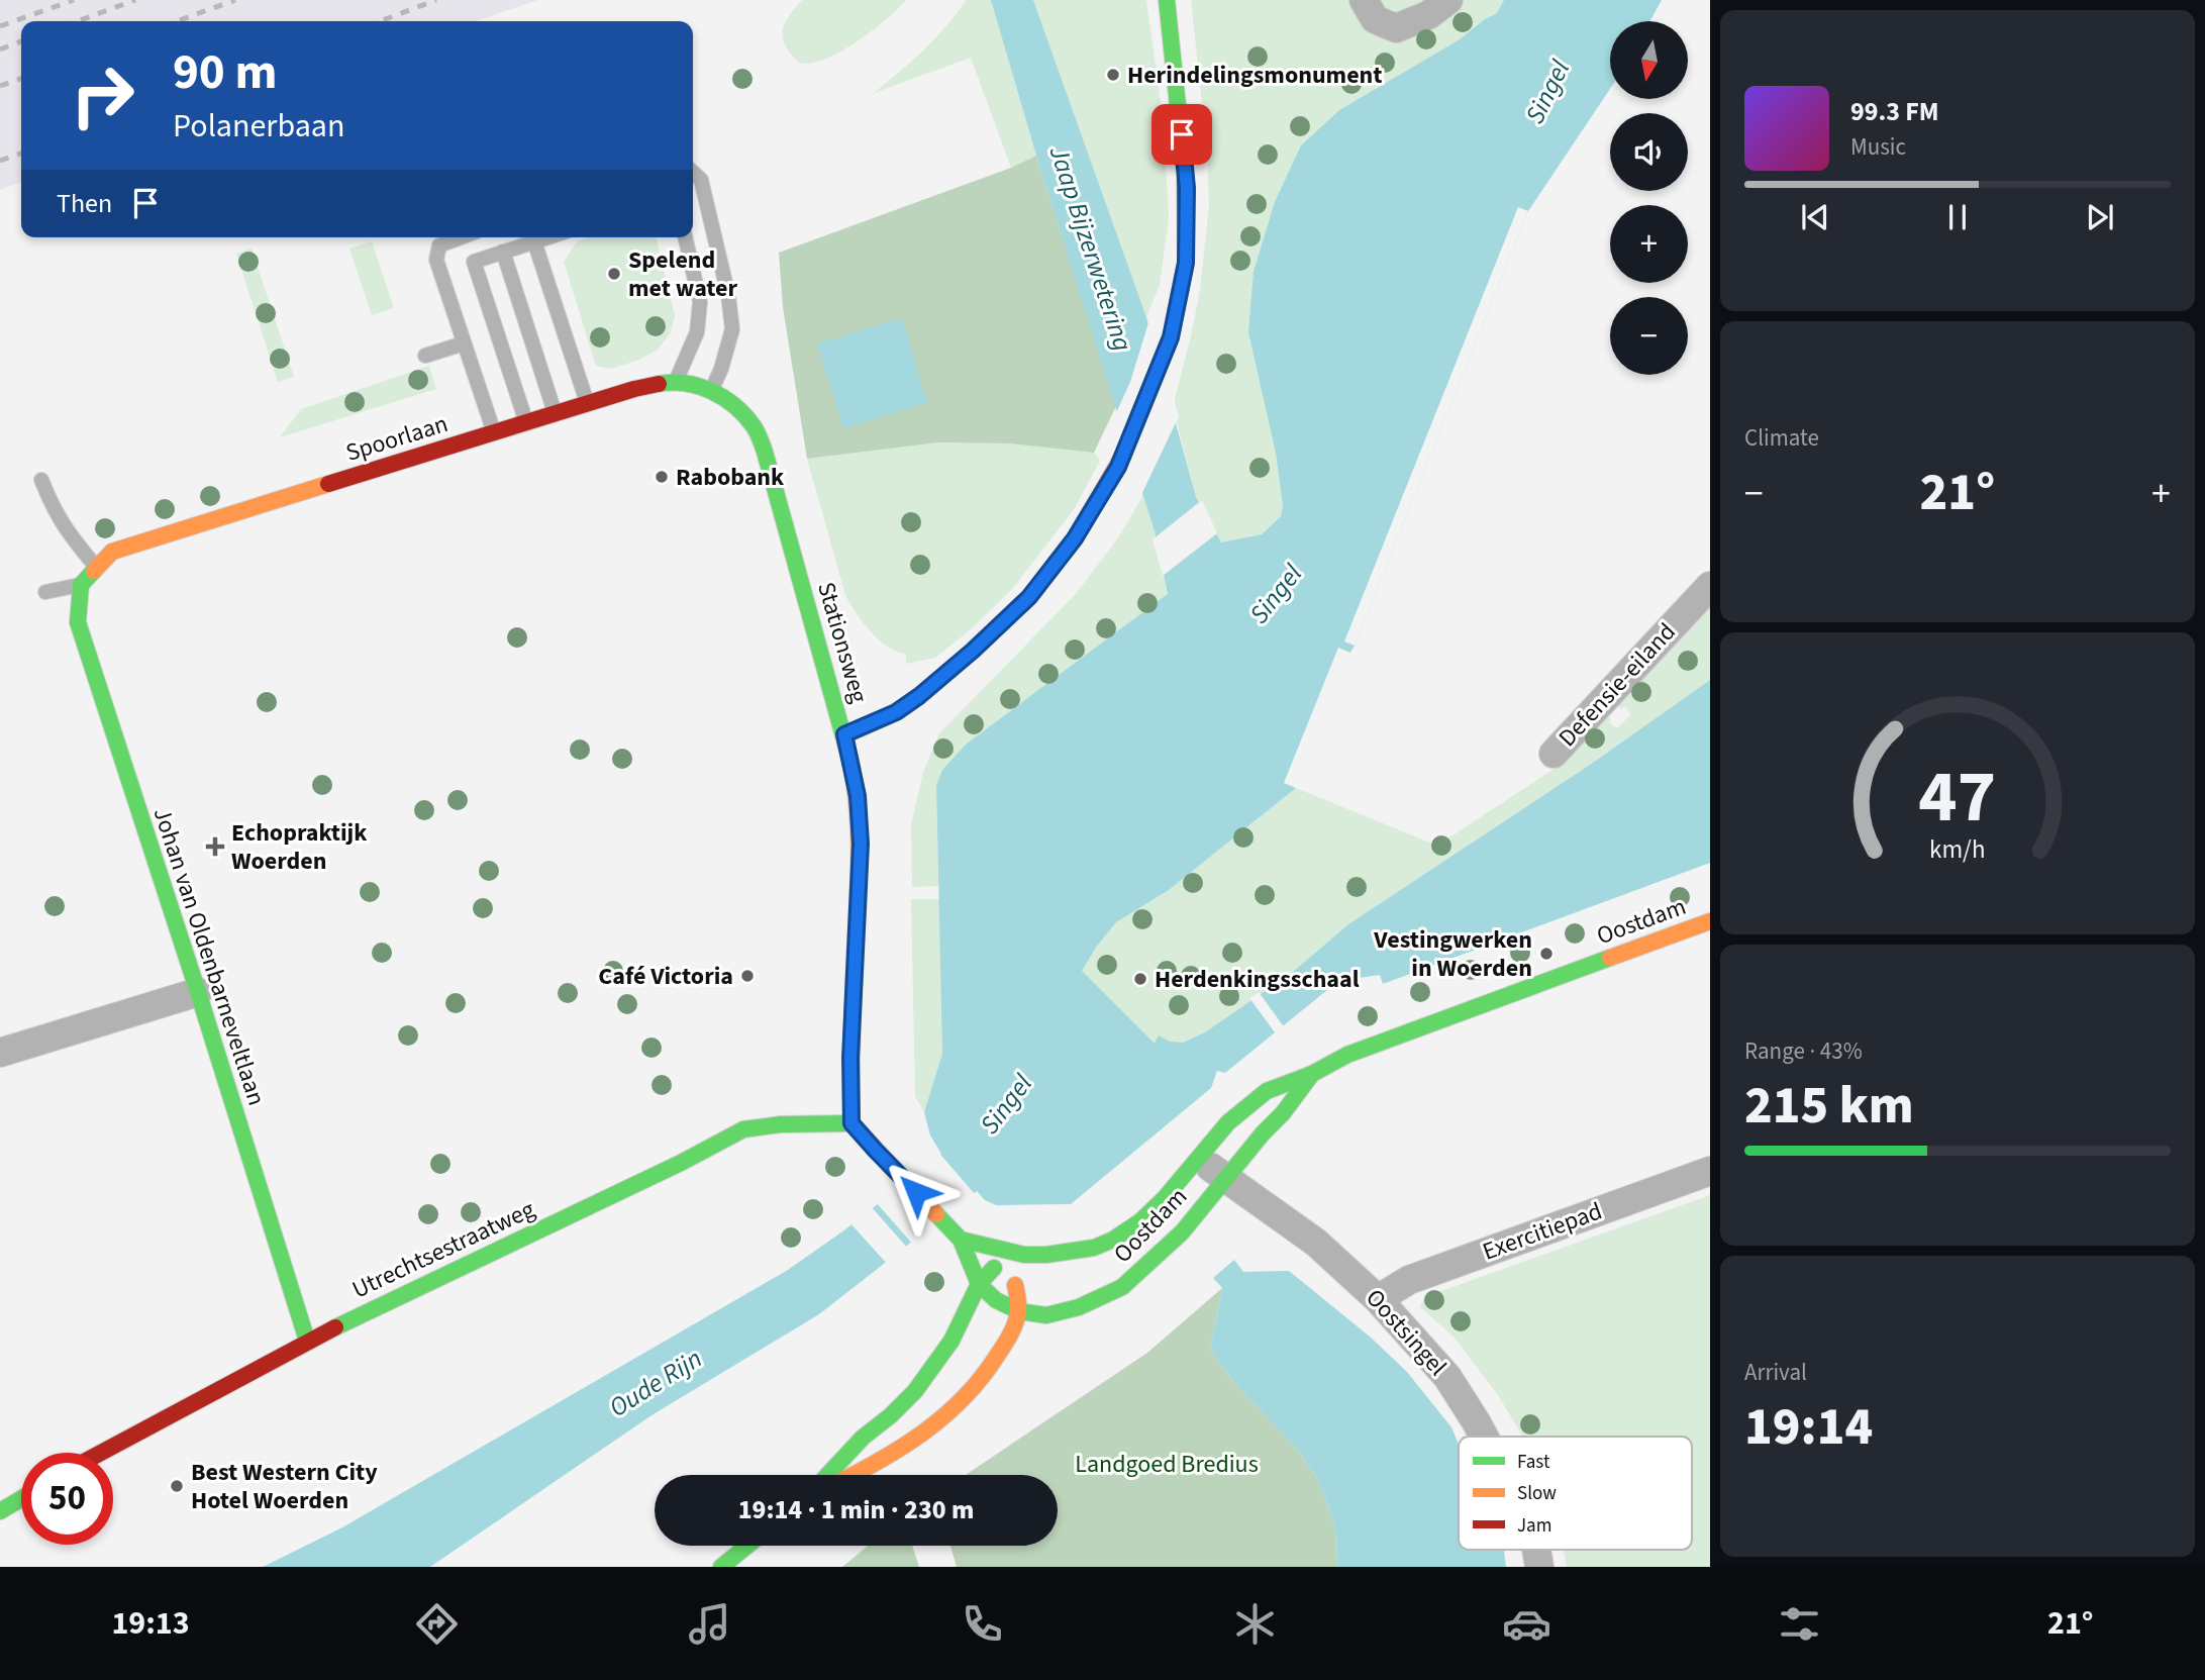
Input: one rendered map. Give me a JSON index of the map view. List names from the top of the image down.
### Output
{
  "streets": {
    "main road": [
      "Spoorlaan",
      "Stationsweg",
      "Oostdam",
      "Johan van Oldenbarneveltlaan",
      "Utrechtsestraatweg"
    ],
    "street": ["Defensie-eiland", "Exercitiepad", "Oostsingel"]
  },
  "crossings": [
    ["Spoorlaan", "Stationsweg"],
    ["Spoorlaan", "Johan van Oldenbarneveltlaan"],
    ["Stationsweg", "Utrechtsestraatweg"],
    ["Oostdam", "Oostsingel"],
    ["Johan van Oldenbarneveltlaan", "Utrechtsestraatweg"],
    ["Exercitiepad", "Oostsingel"]
  ],
  "water": ["Singel", "Jaap Bijzerwetering", "Oude Rijn"],
  "parks": ["Landgoed Bredius"],
  "places": {
    "other": [
      "Herindelingsmonument",
      "Spelend met water",
      "Rabobank",
      "Vestingwerken in Woerden",
      "Café Victoria",
      "Herdenkingsschaal",
      "Best Western City Hotel Woerden"
    ],
    "health": ["Echopraktijk Woerden"]
  },
  "legend": ["Fast", "Slow", "Jam"],
  "north": "bottom",
  "page": {
    "map_buttons": ["+", "−"],
    "turn": ["90 m", "Polanerbaan"],
    "song": ["99.3 FM", "Music"],
    "then": "Then",
    "tile": [
      "Climate",
      ["Range · 43%", "215 km"],
      ["Arrival", "19:14"]
    ],
    "heat": ["−", "21°", "+"],
    "limit": "50",
    "trip": "19:14 · 1 min · 230 m",
    "tabs": ["19:13", "21°"],
    "gauge": ["47", "km/h"]
  }
}
